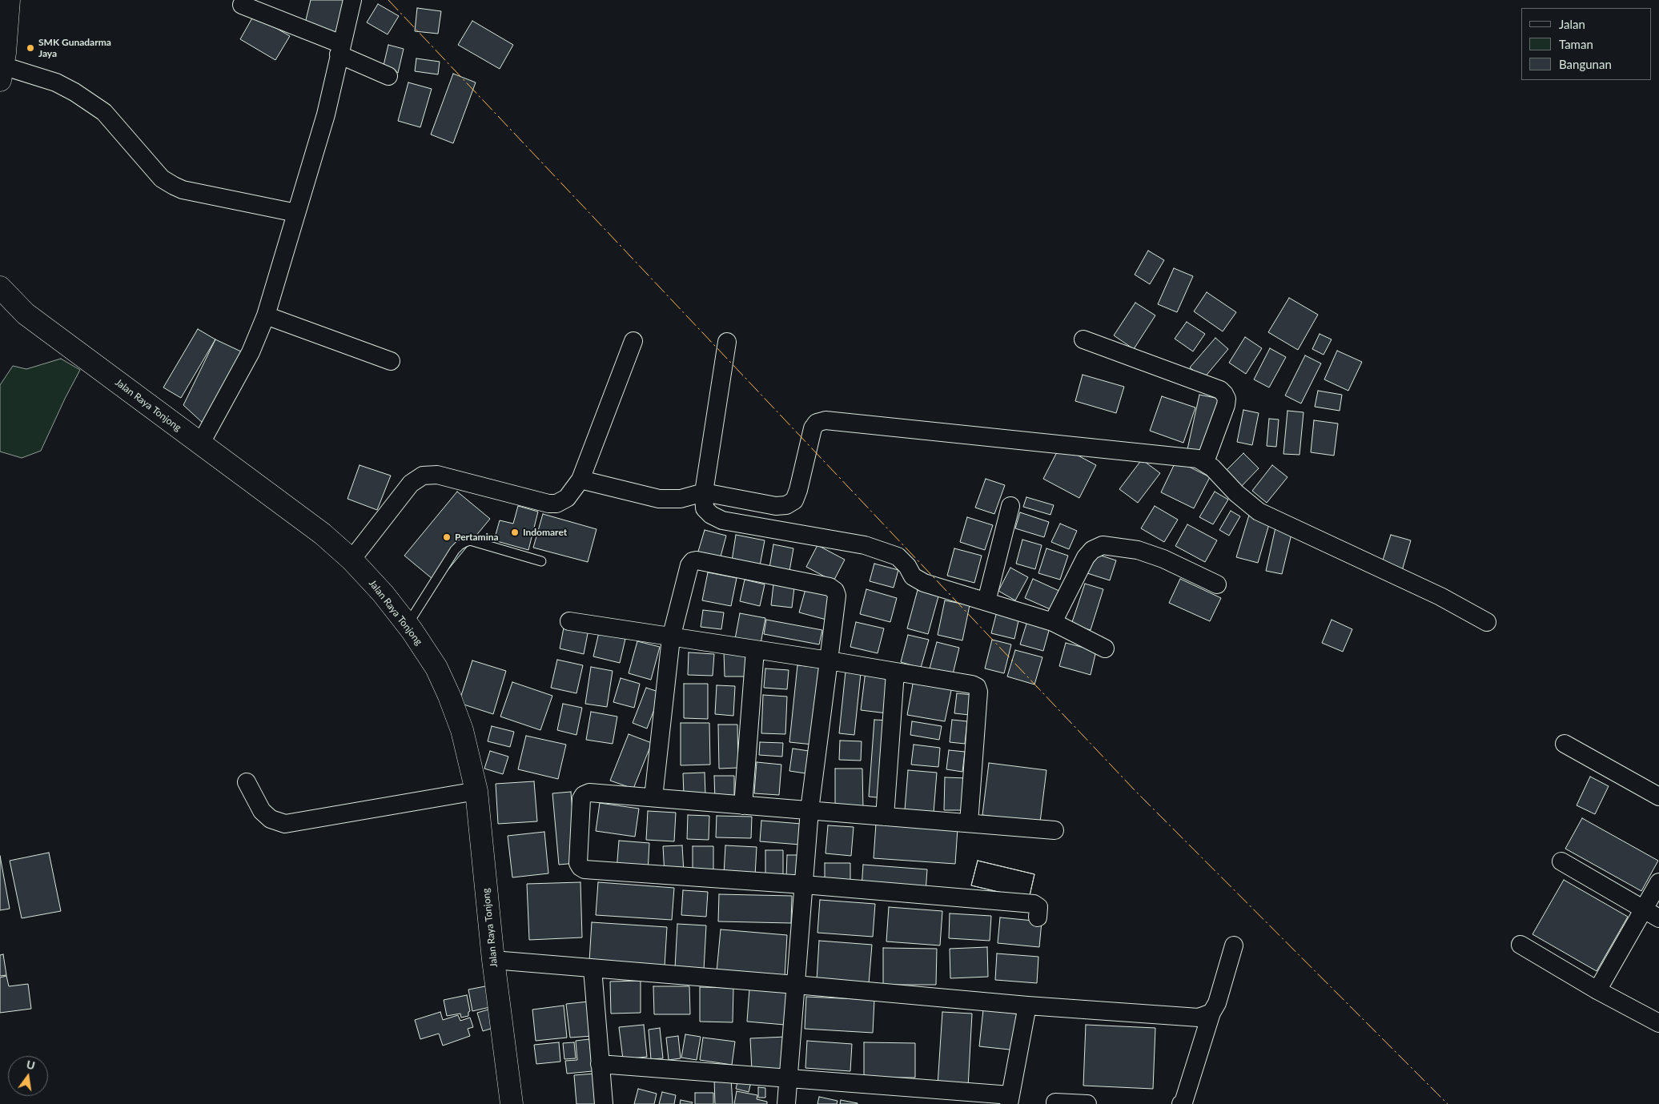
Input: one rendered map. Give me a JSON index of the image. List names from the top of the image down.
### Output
{
  "streets": {
    "main road": ["Jalan Raya Tonjong"]
  },
  "places": ["SMK Gunadarma Jaya", "Indomaret", "Pertamina"],
  "legend": ["Jalan", "Taman", "Bangunan"],
  "north": "top"
}
